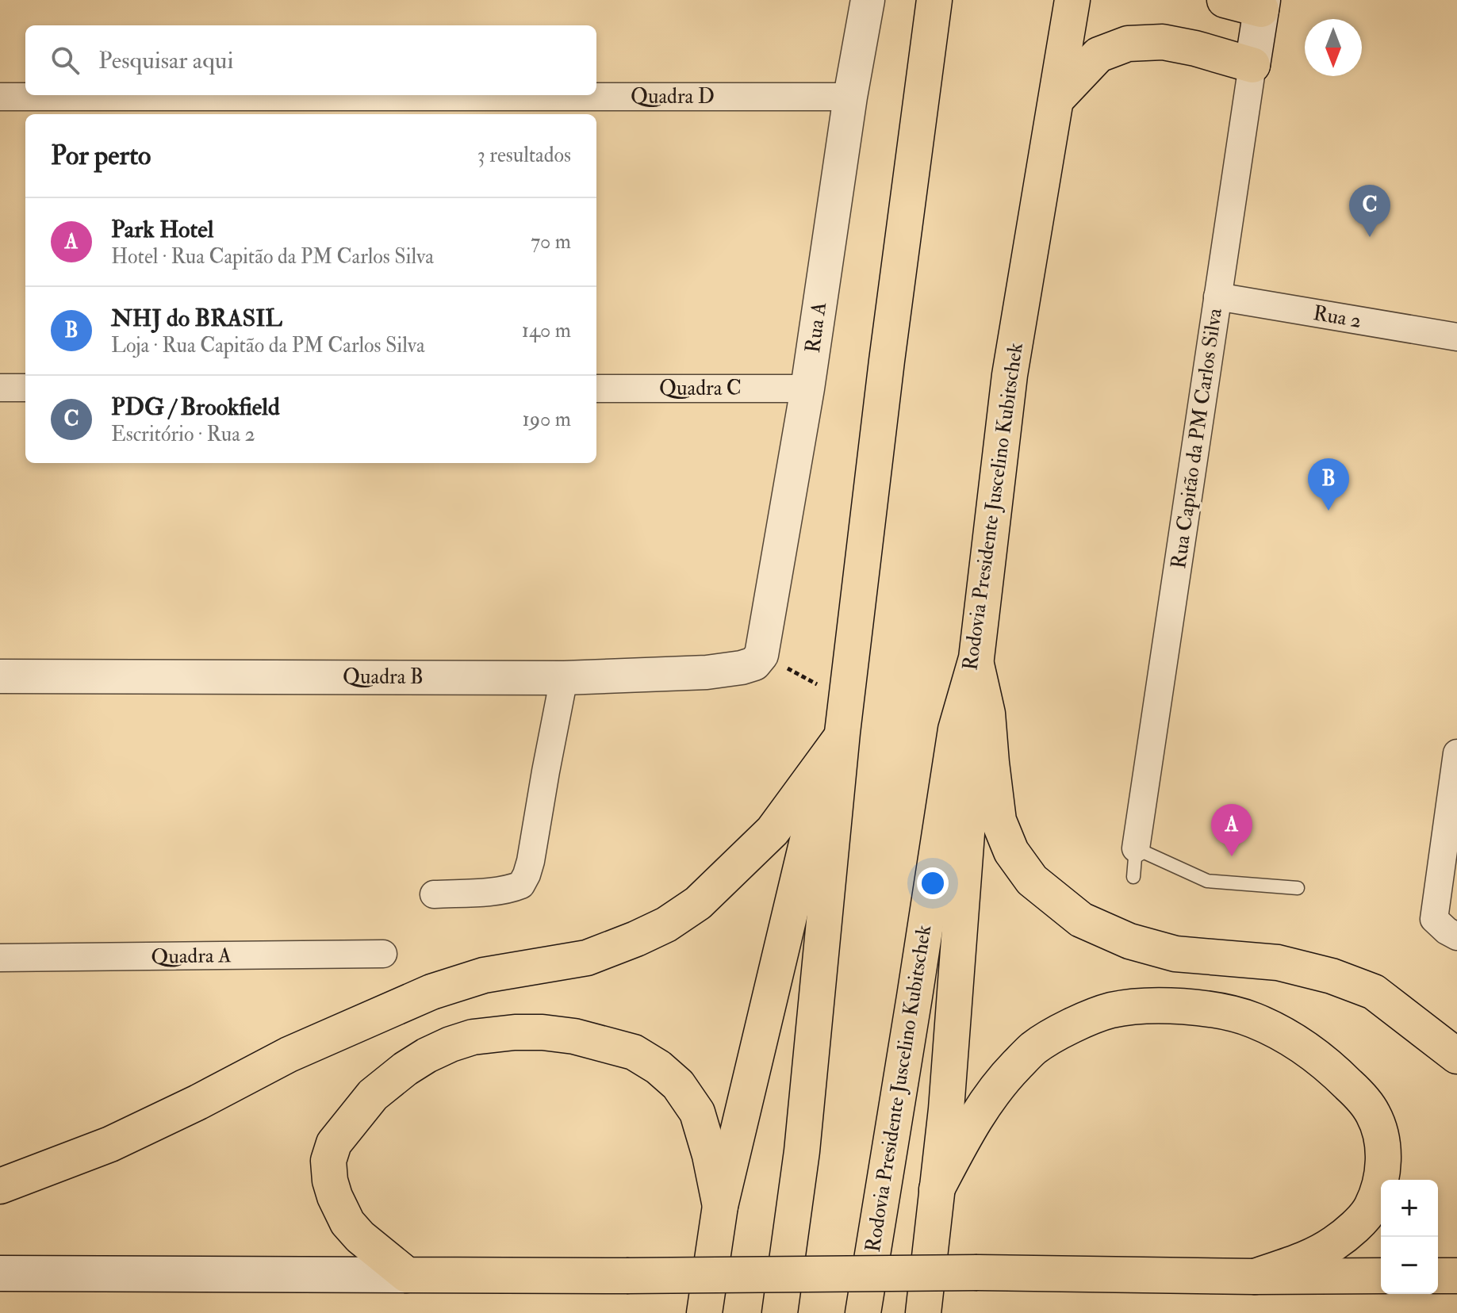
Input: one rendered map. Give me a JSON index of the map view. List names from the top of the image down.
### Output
{
  "streets": {
    "highway": ["Rodovia Presidente Juscelino Kubitschek"],
    "main road": ["Rua Capitão da PM Carlos Silva"],
    "street": [
      "Quadra D",
      "Rua 2",
      "Rua A",
      "Quadra C",
      "Quadra B",
      "Quadra A"
    ]
  },
  "crossings": [
    ["Quadra D", "Rua A"],
    ["Rua 2", "Rua Capitão da PM Carlos Silva"],
    ["Rua A", "Quadra C"],
    ["Rua A", "Quadra B"]
  ],
  "north": "bottom",
  "page": {
    "search": "Pesquisar aqui",
    "heading": ["Por perto", "3 resultados"],
    "pins": ["C", "B", "A"],
    "list": [
      {
        "mark": "A",
        "name": "Park Hotel",
        "note": "Hotel · Rua Capitão da PM Carlos Silva",
        "value": "70 m"
      },
      {
        "mark": "B",
        "name": "NHJ do BRASIL",
        "note": "Loja · Rua Capitão da PM Carlos Silva",
        "value": "140 m"
      },
      {
        "mark": "C",
        "name": "PDG / Brookfield",
        "note": "Escritório · Rua 2",
        "value": "190 m"
      }
    ],
    "map_buttons": ["+", "−"]
  }
}
